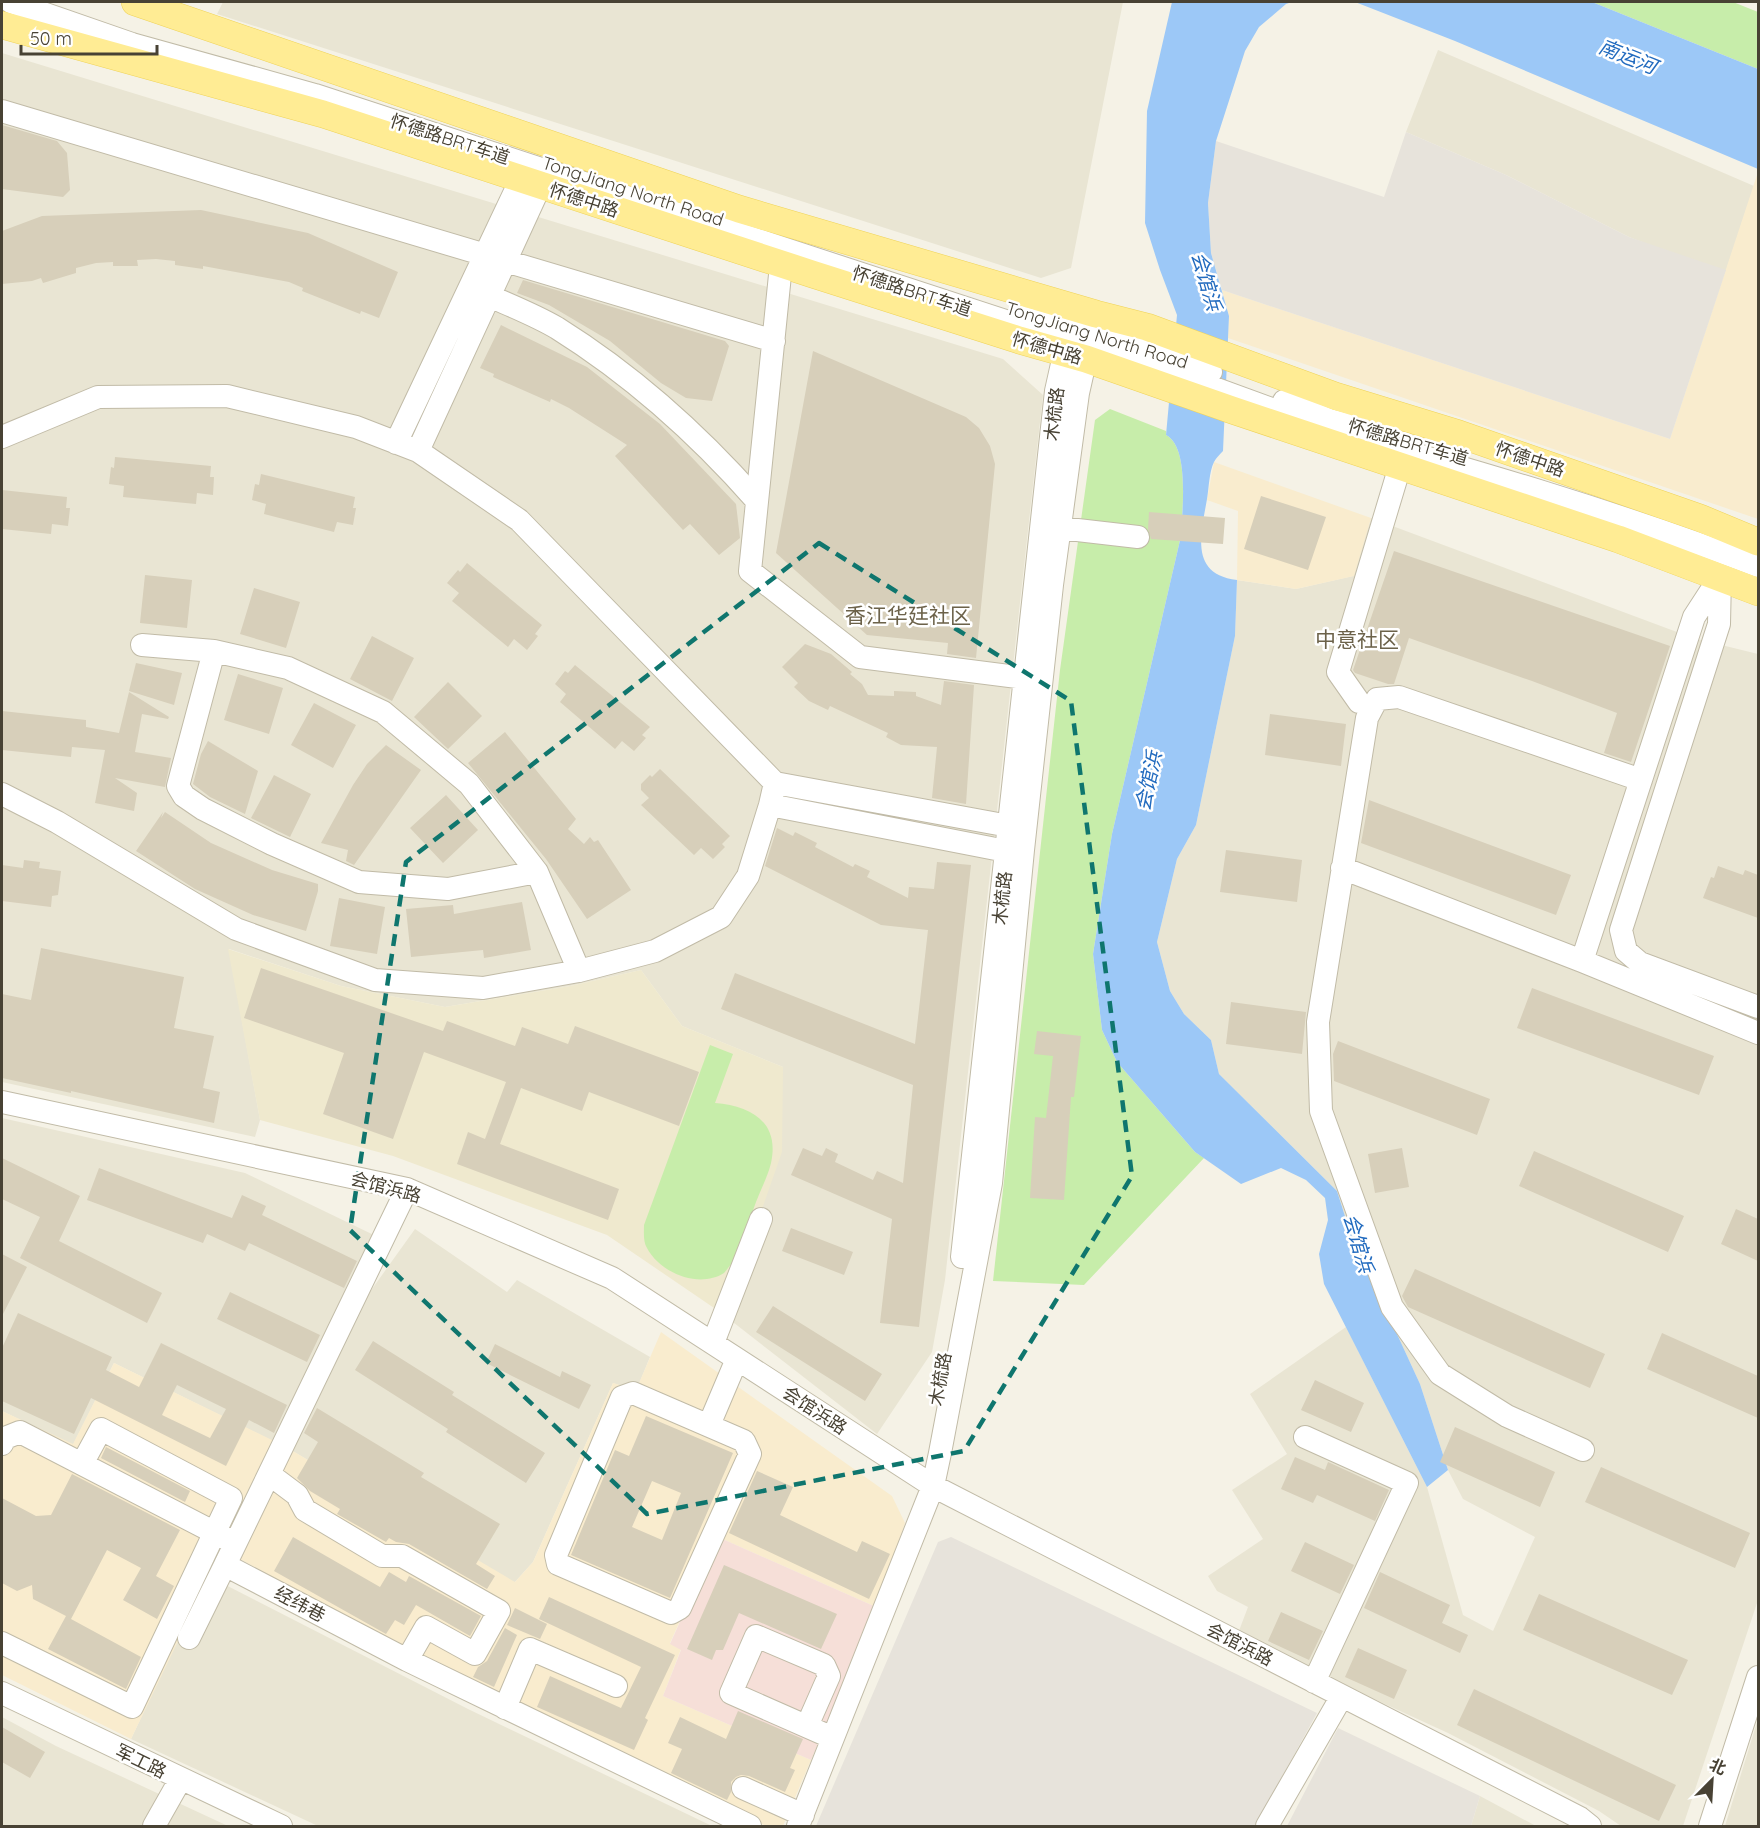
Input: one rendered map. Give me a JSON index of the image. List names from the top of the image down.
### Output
{
  "streets": {
    "main road": ["怀德中路"],
    "street": [
      "怀德路BRT车道",
      "TongJiang North Road",
      "木梳路",
      "会馆浜路",
      "经纬巷",
      "军工路"
    ]
  },
  "crossings": [
    ["怀德路BRT车道", "TongJiang North Road"],
    ["怀德路BRT车道", "怀德中路"],
    ["怀德路BRT车道", "木梳路"],
    ["TongJiang North Road", "怀德中路"],
    ["TongJiang North Road", "木梳路"],
    ["怀德中路", "木梳路"],
    ["木梳路", "会馆浜路"]
  ],
  "districts": ["香江华廷社区", "中意社区"],
  "water": ["南运河", "会馆浜"],
  "scale_bar": "50 m",
  "north": "top right"
}
